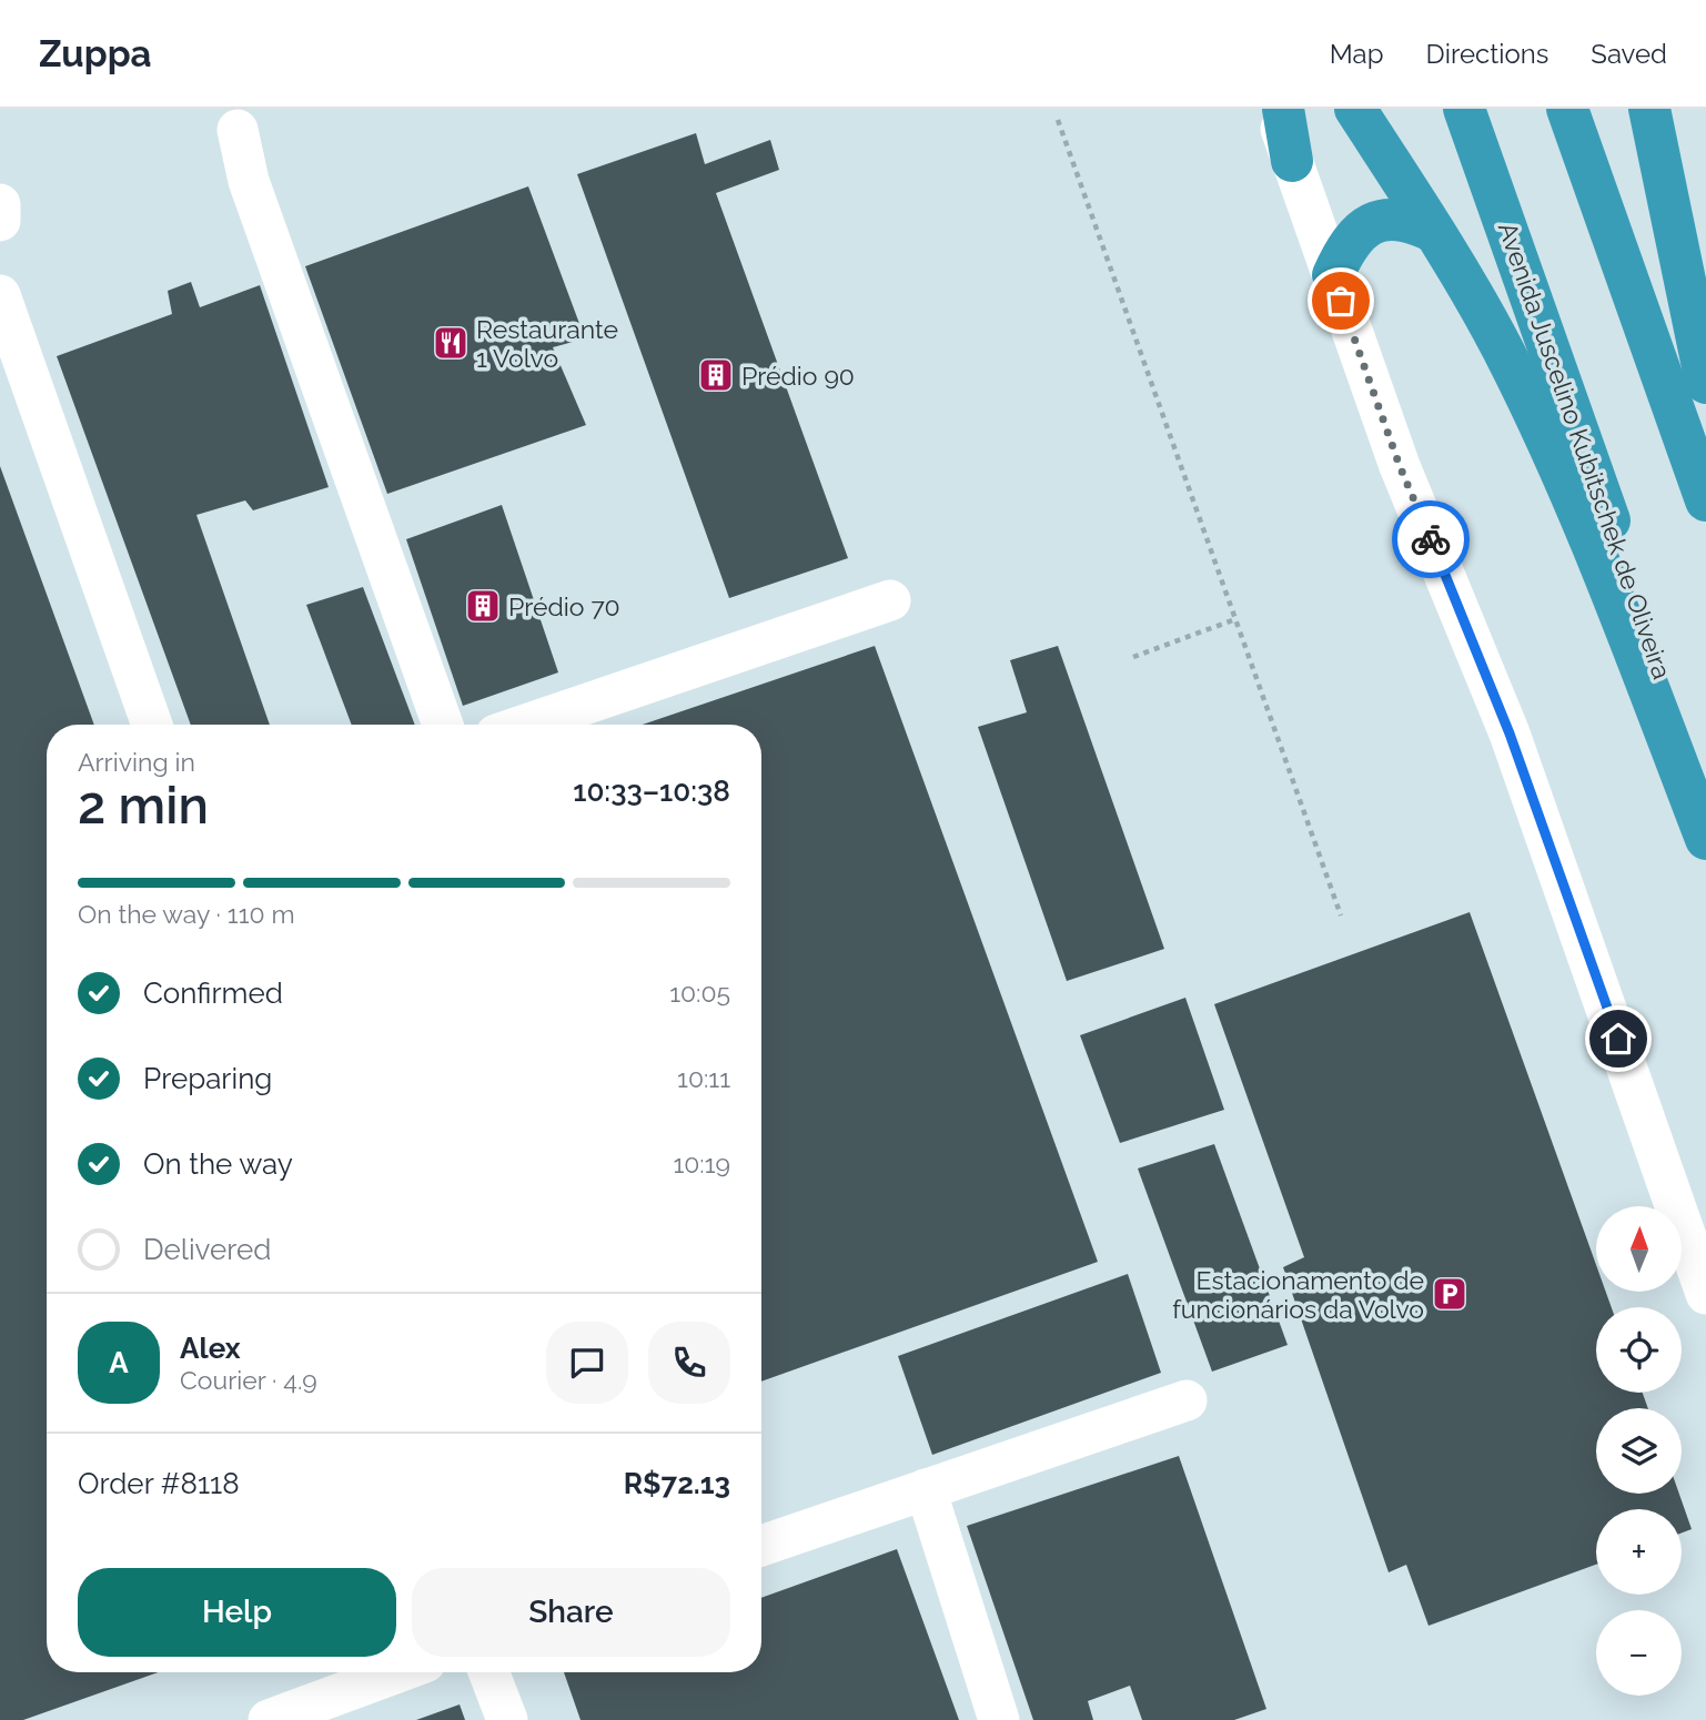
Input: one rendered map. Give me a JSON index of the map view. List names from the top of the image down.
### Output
{
  "streets": {
    "highway": ["Avenida Juscelino Kubitschek de Oliveira"]
  },
  "places": {
    "restaurant": ["Restaurante 1 Volvo"],
    "building": ["Prédio 90", "Prédio 70"],
    "parking": ["Estacionamento de funcionários da Volvo"]
  },
  "north": "top",
  "page": {
    "header": "Zuppa",
    "nav": ["Map", "Directions", "Saved"],
    "heading": ["2 min", "Arriving in", "10:33–10:38"],
    "panel": [
      "Alex",
      "Courier · 4.9",
      "Order #8118",
      "R$72.13"
    ],
    "bar": "On the way · 110 m",
    "list": [
      ["Confirmed", "10:05"],
      ["Preparing", "10:11"],
      ["On the way", "10:19"],
      "Delivered"
    ],
    "map_buttons": ["+", "−"],
    "round": "A",
    "buttons": ["Help", "Share"]
  }
}
